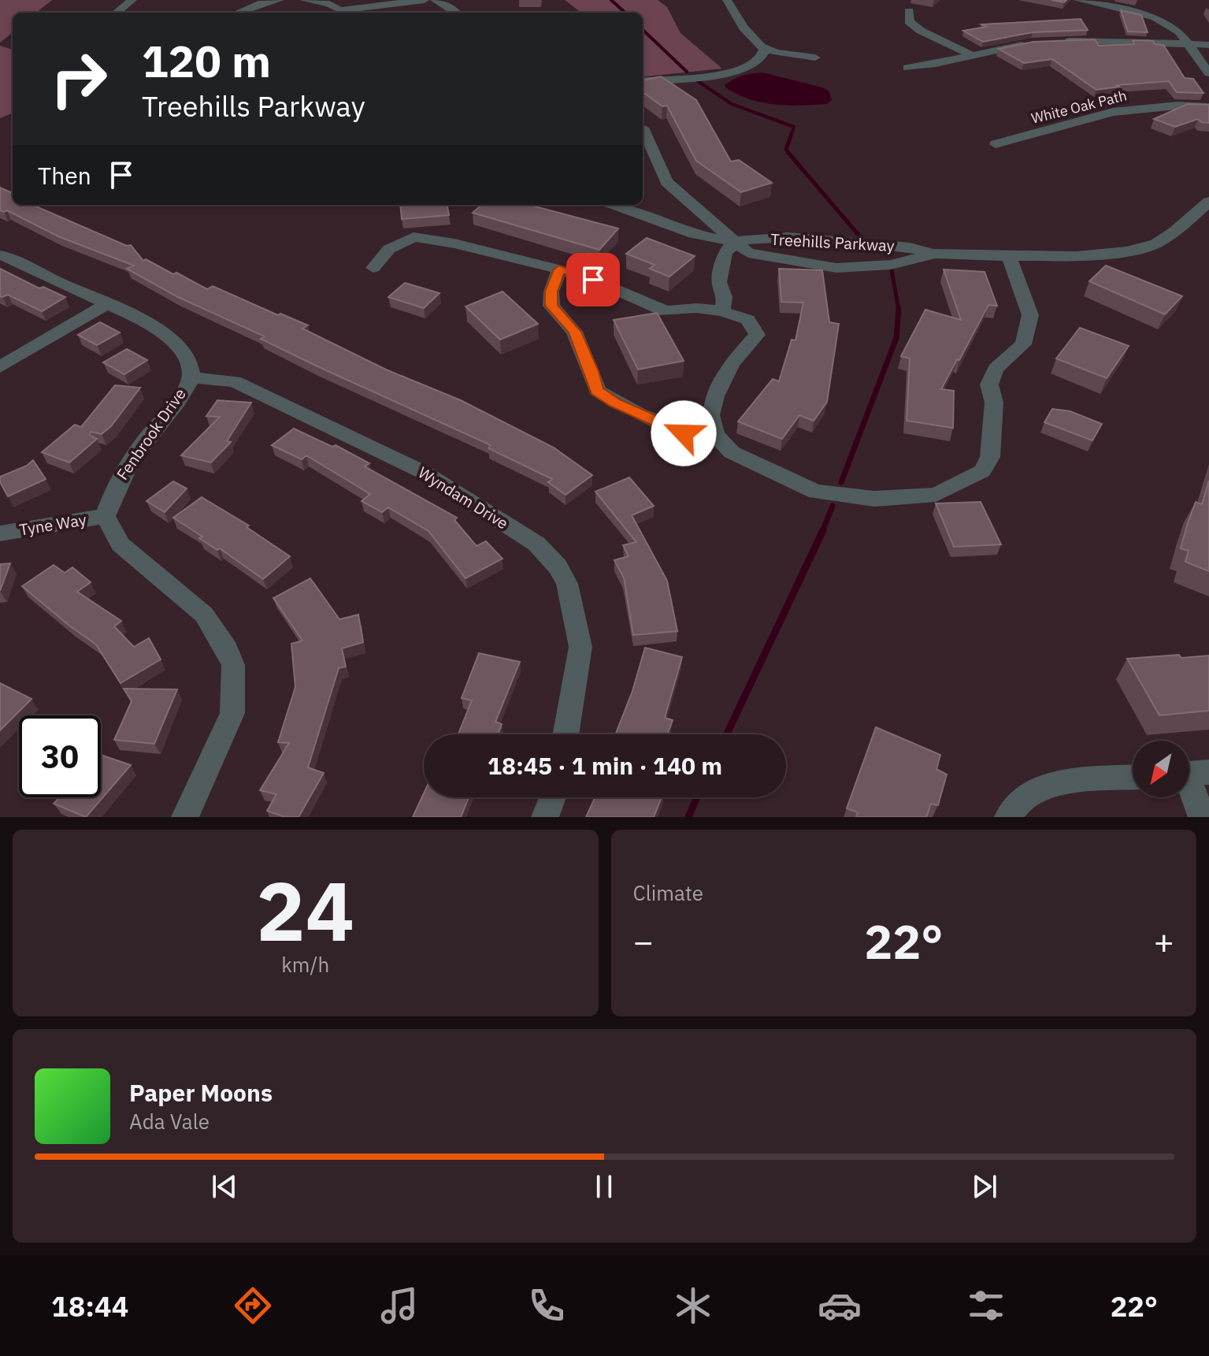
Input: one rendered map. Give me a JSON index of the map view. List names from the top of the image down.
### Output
{
  "streets": {
    "street": [
      "White Oak Path",
      "Treehills Parkway",
      "Fenbrook Drive",
      "Wyndam Drive",
      "Tyne Way"
    ]
  },
  "crossings": [
    ["Fenbrook Drive", "Wyndam Drive"],
    ["Fenbrook Drive", "Tyne Way"]
  ],
  "north": "bottom left",
  "page": {
    "turn": ["120 m", "Treehills Parkway"],
    "then": "Then",
    "limit": "30",
    "trip": "18:45 · 1 min · 140 m",
    "tile": [
      ["24", "km/h"],
      "Climate"
    ],
    "heat": ["−", "22°", "+"],
    "song": ["Paper Moons", "Ada Vale"],
    "tabs": ["18:44", "22°"]
  }
}
